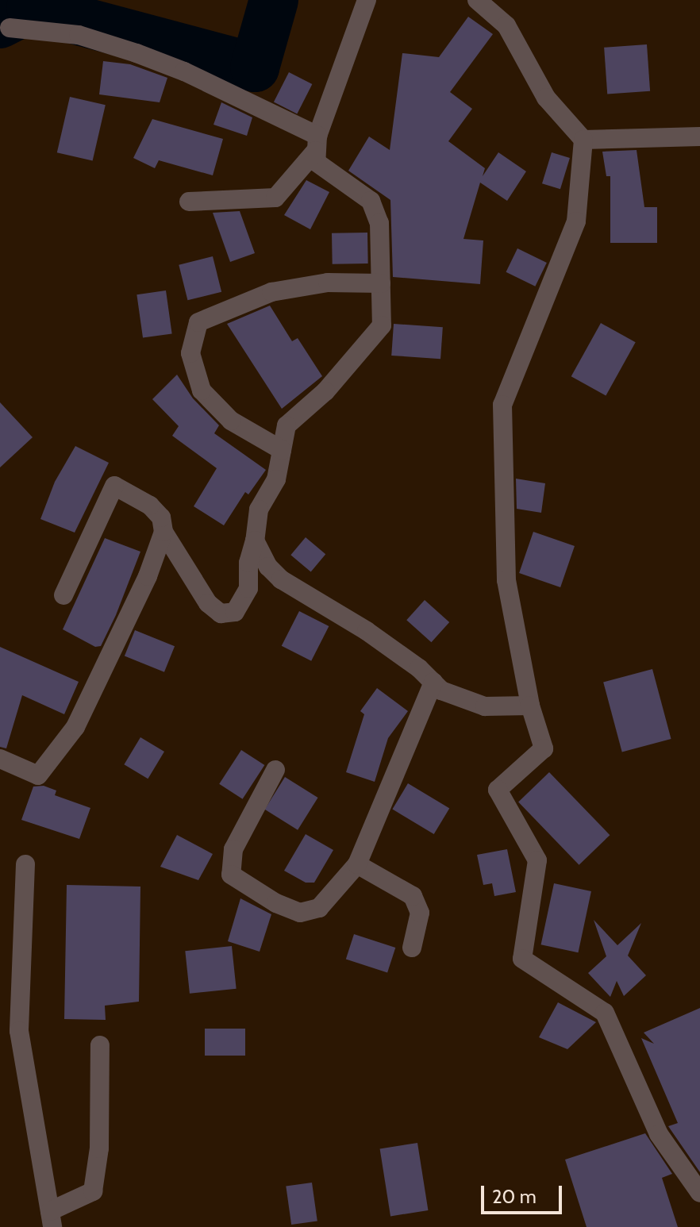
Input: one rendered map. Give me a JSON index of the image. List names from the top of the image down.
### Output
{
  "scale_bar": "20 m"
}
